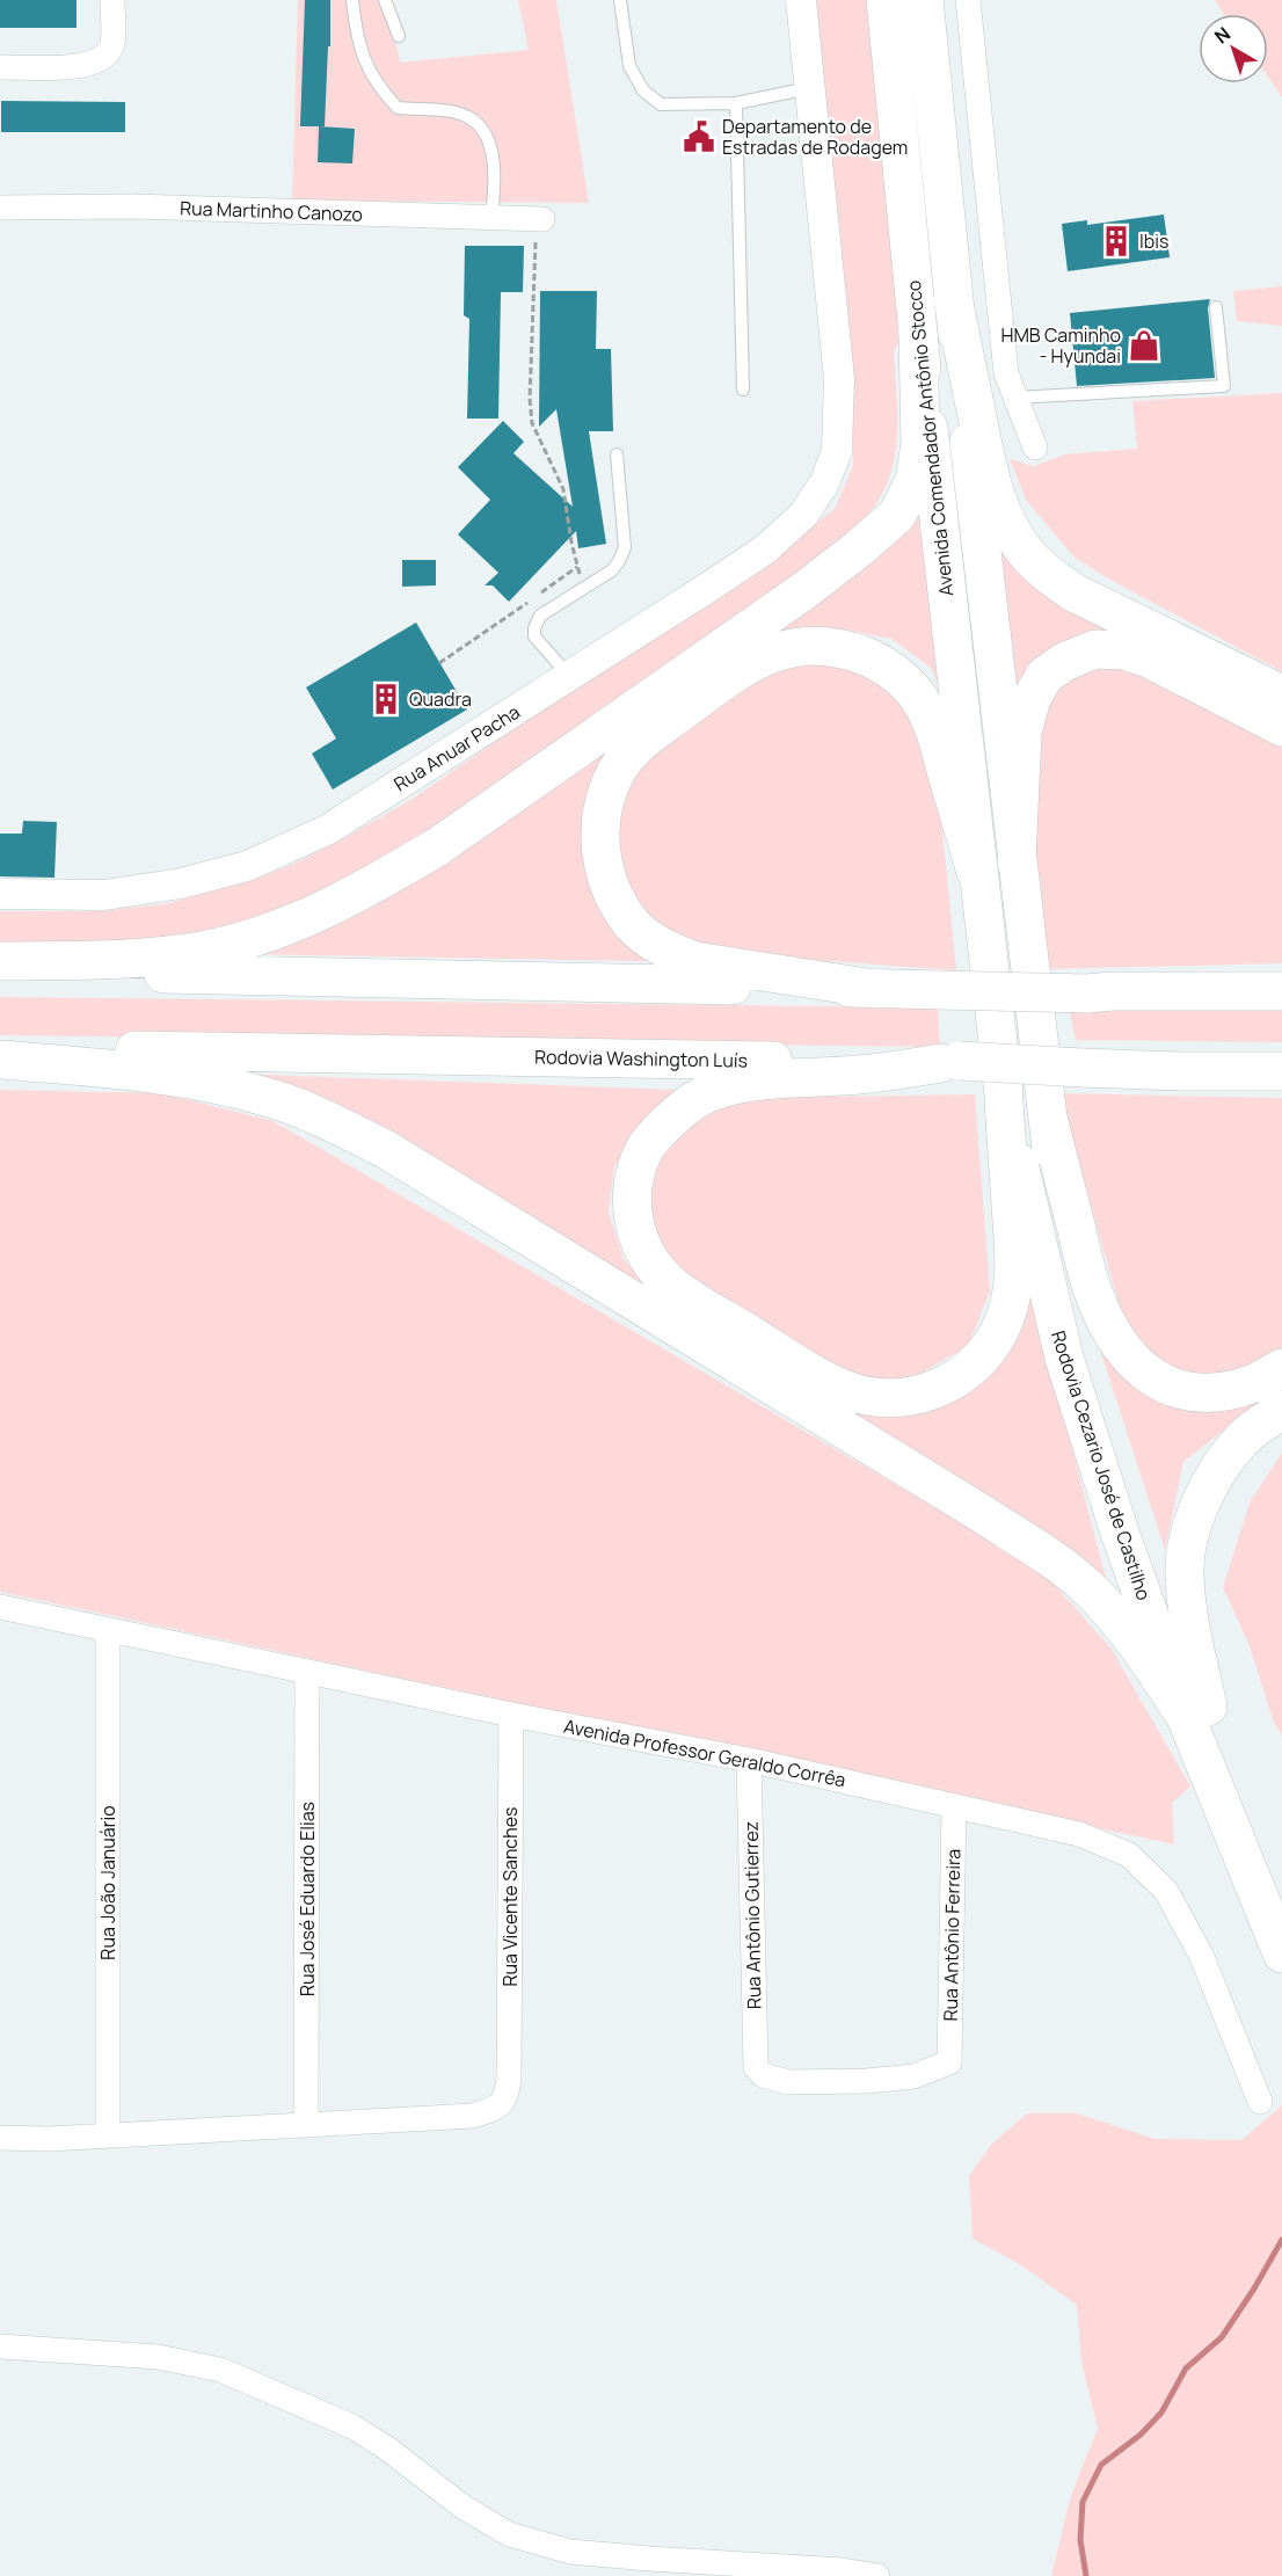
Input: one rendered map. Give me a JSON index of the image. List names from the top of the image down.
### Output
{
  "streets": {
    "main road": ["Avenida Comendador Antônio Stocco", "Rodovia Washington Luís", "Rodovia Cezario José de Castilho"],
    "street": [
      "Rua Martinho Canozo",
      "Rua Anuar Pacha",
      "Avenida Professor Geraldo Corrêa",
      "Rua João Januário",
      "Rua Vicente Sanches",
      "Rua José Eduardo Elias",
      "Rua Antônio Gutierrez",
      "Rua Antônio Ferreira"
    ]
  },
  "crossings": [
    ["Avenida Comendador Antônio Stocco", "Rodovia Cezario José de Castilho"],
    ["Avenida Professor Geraldo Corrêa", "Rua João Januário"],
    ["Avenida Professor Geraldo Corrêa", "Rua Vicente Sanches"],
    ["Avenida Professor Geraldo Corrêa", "Rua José Eduardo Elias"],
    ["Avenida Professor Geraldo Corrêa", "Rua Antônio Gutierrez"],
    ["Avenida Professor Geraldo Corrêa", "Rua Antônio Ferreira"],
    ["Rua Vicente Sanches", "Rua José Eduardo Elias"],
    ["Rua Antônio Gutierrez", "Rua Antônio Ferreira"]
  ],
  "places": {
    "public building": ["Departamento de Estradas de Rodagem"],
    "building": ["Ibis", "Quadra"],
    "shop": ["HMB Caminho - Hyundai"]
  },
  "north": "top left"
}
